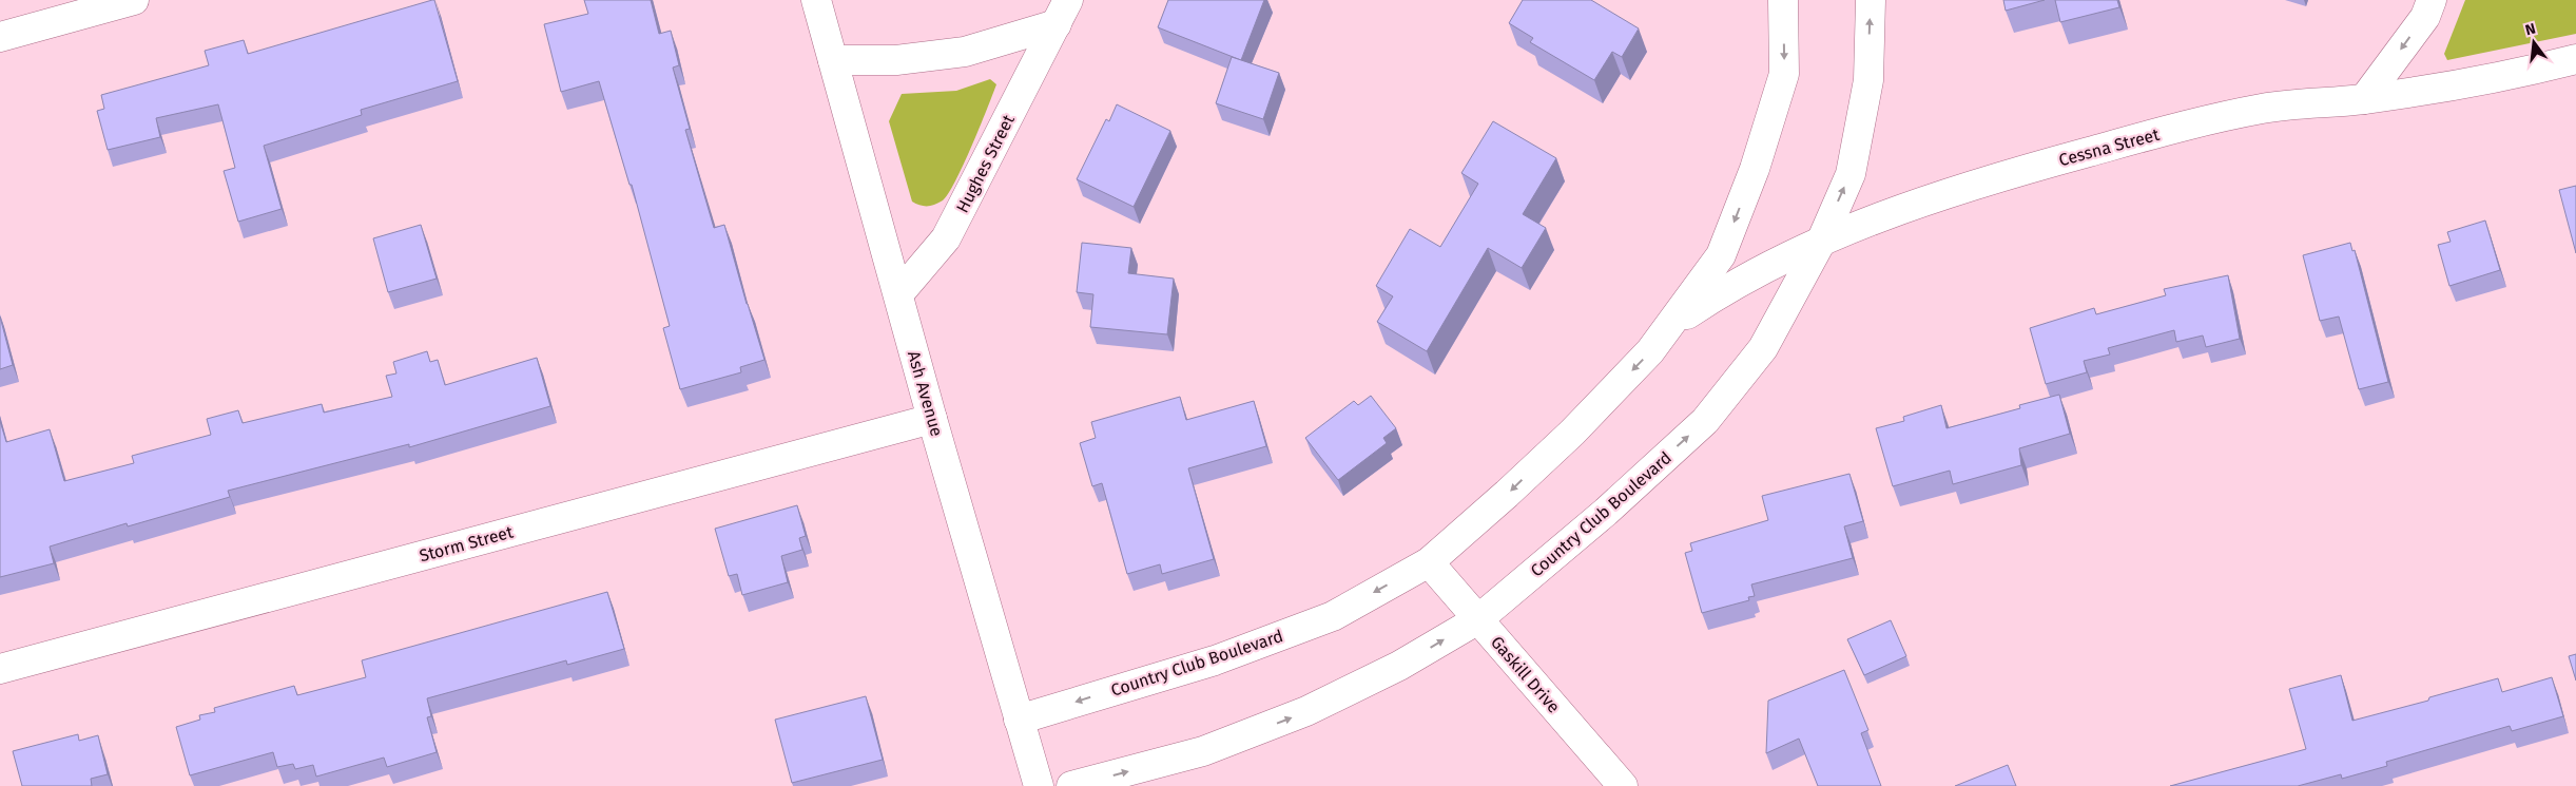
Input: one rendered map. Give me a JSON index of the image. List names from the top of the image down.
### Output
{
  "streets": {
    "street": [
      "Cessna Street",
      "Hughes Street",
      "Ash Avenue",
      "Country Club Boulevard",
      "Storm Street",
      "Gaskill Drive"
    ]
  },
  "crossings": [
    ["Cessna Street", "Country Club Boulevard"],
    ["Hughes Street", "Ash Avenue"],
    ["Ash Avenue", "Country Club Boulevard"],
    ["Ash Avenue", "Storm Street"],
    ["Country Club Boulevard", "Gaskill Drive"]
  ],
  "north": "top"
}
